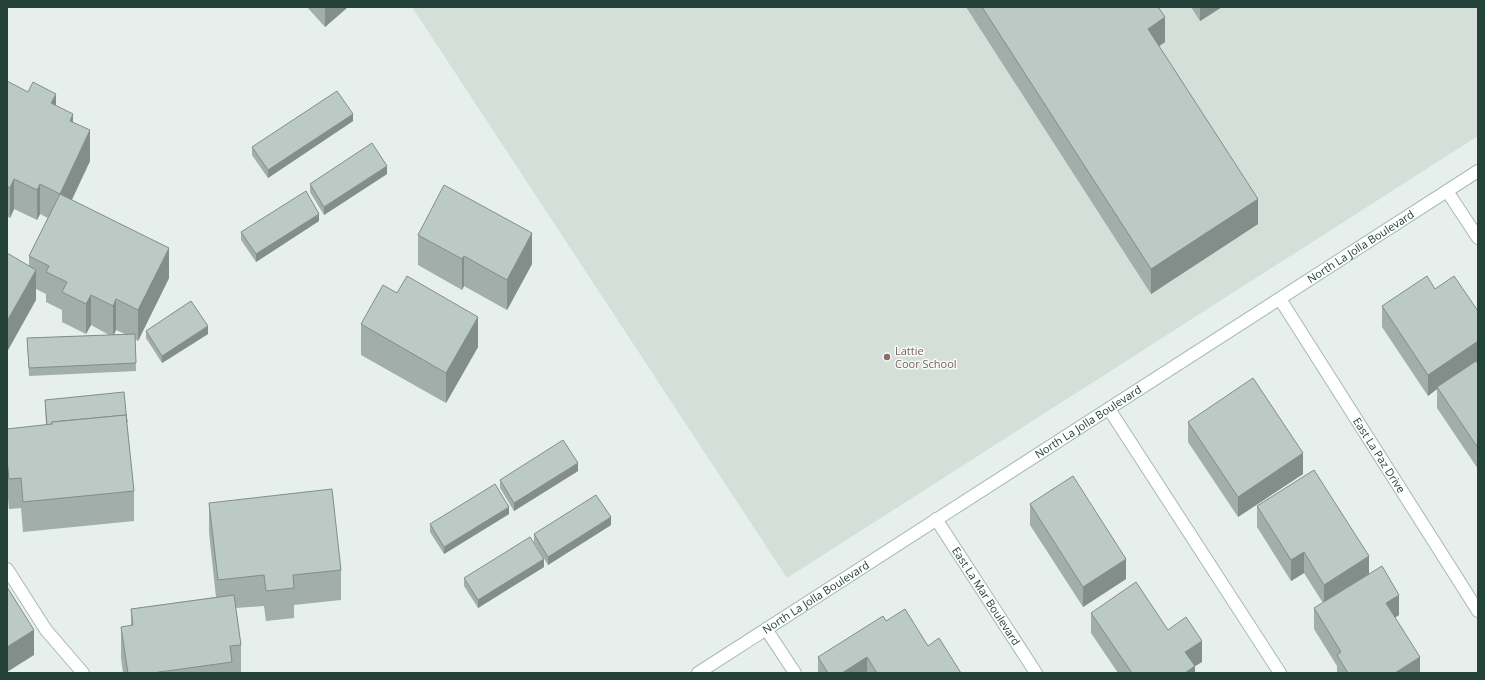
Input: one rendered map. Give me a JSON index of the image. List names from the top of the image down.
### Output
{
  "streets": {
    "street": ["North La Jolla Boulevard", "East La Paz Drive", "East La Mar Boulevard"]
  },
  "crossings": [
    ["North La Jolla Boulevard", "East La Paz Drive"],
    ["North La Jolla Boulevard", "East La Mar Boulevard"]
  ],
  "places": ["Lattie Coor School"]
}
